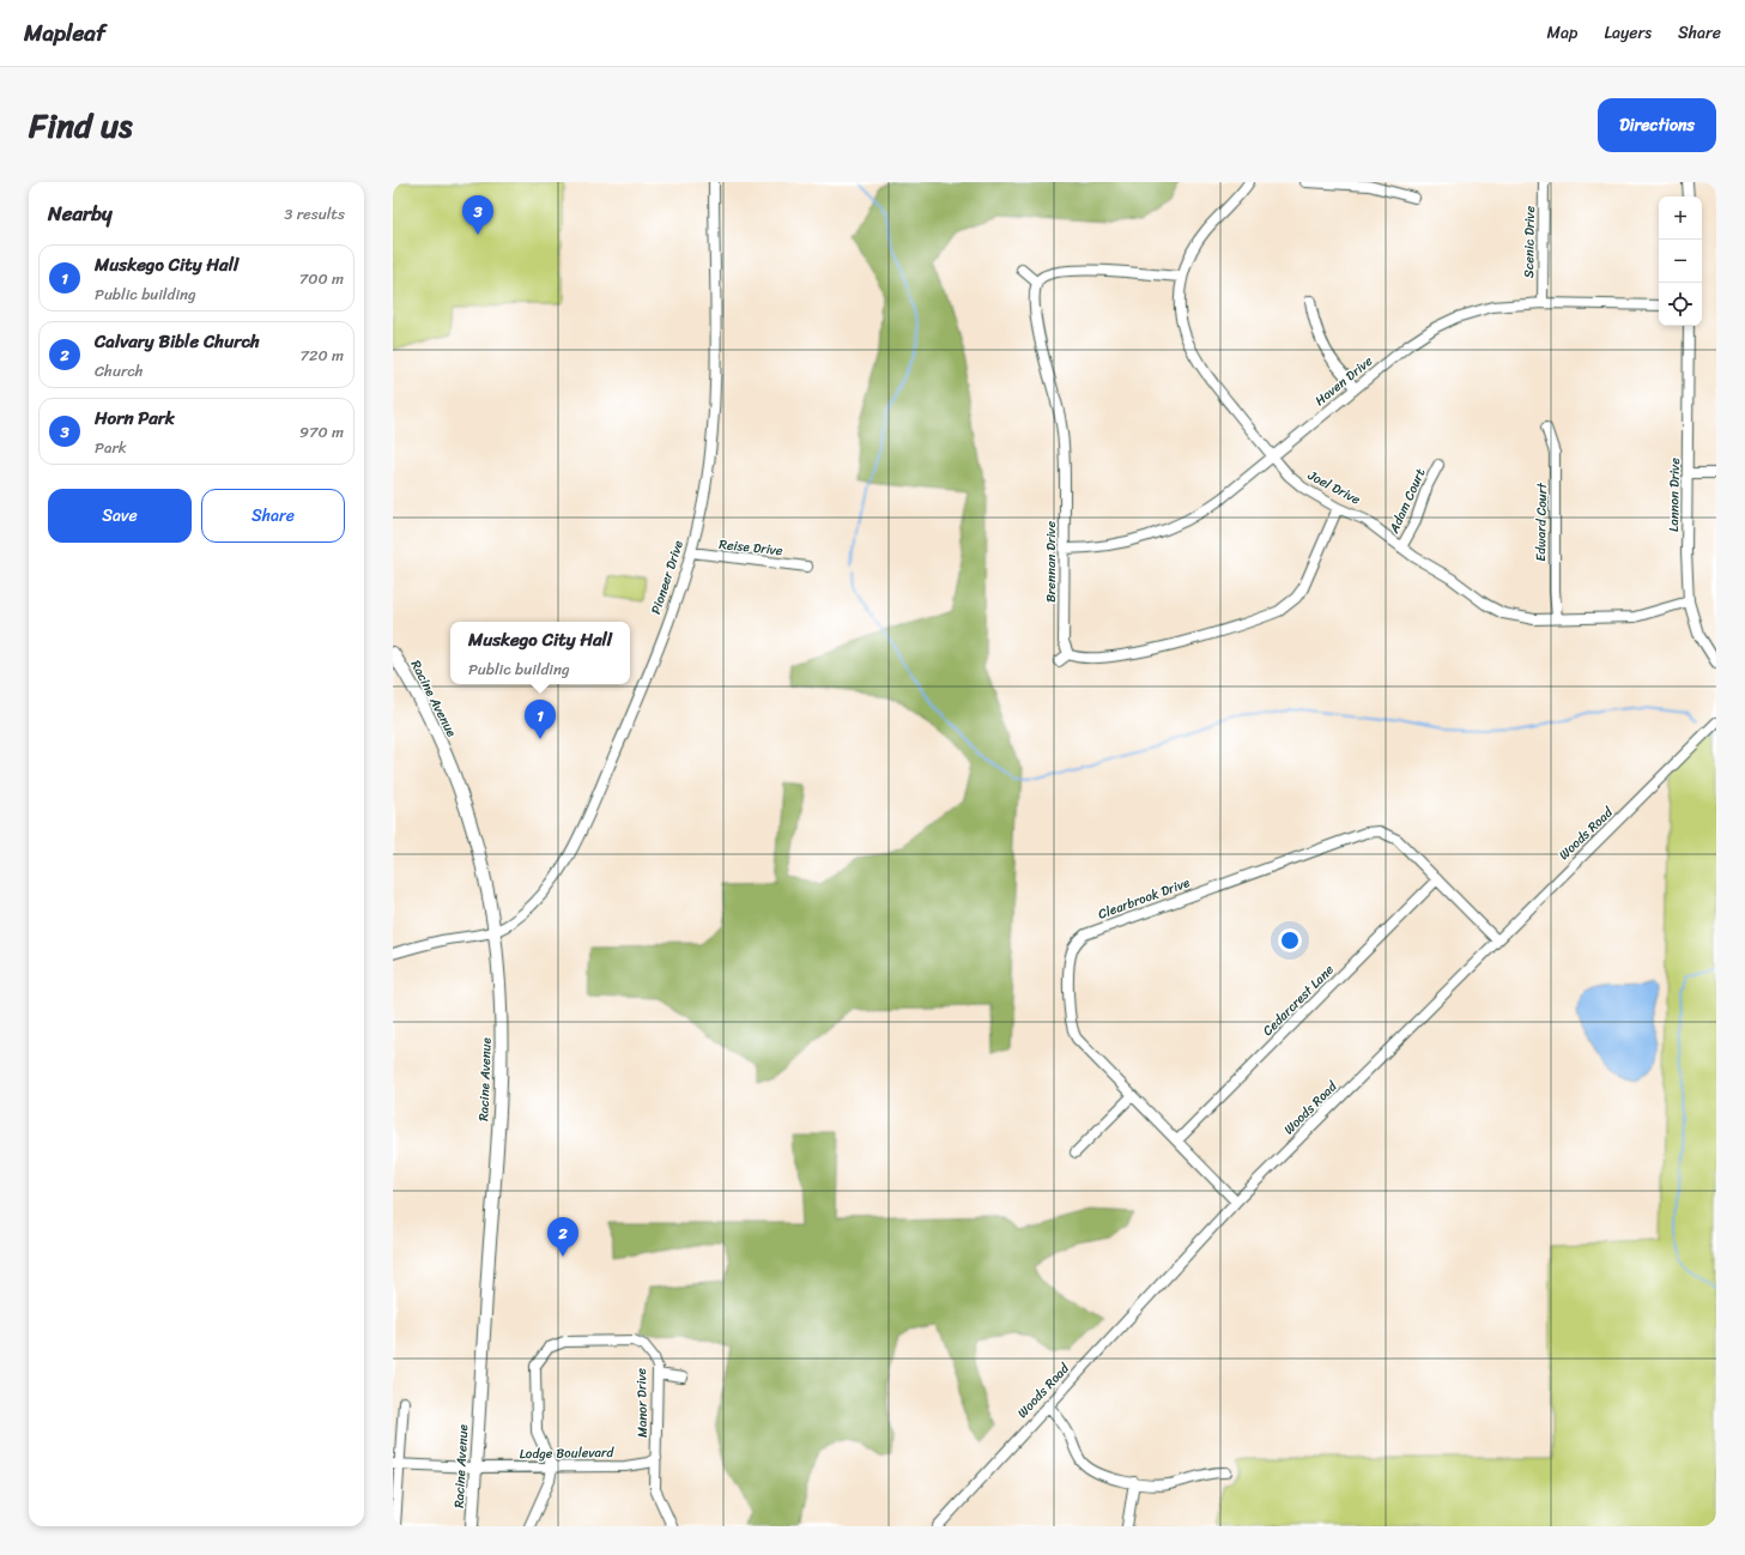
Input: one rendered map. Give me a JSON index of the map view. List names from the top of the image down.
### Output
{
  "streets": {
    "main road": ["Racine Avenue"],
    "street": [
      "Scenic Drive",
      "Haven Drive",
      "Joel Drive",
      "Lannon Drive",
      "Adam Court",
      "Edward Court",
      "Reise Drive",
      "Brennan Drive",
      "Pioneer Drive",
      "Woods Road",
      "Clearbrook Drive",
      "Cedarcrest Lane",
      "Manor Drive",
      "Lodge Boulevard"
    ]
  },
  "crossings": [
    ["Scenic Drive", "Haven Drive"],
    ["Haven Drive", "Joel Drive"],
    ["Haven Drive", "Brennan Drive"],
    ["Joel Drive", "Lannon Drive"],
    ["Joel Drive", "Adam Court"],
    ["Joel Drive", "Edward Court"],
    ["Reise Drive", "Pioneer Drive"],
    ["Pioneer Drive", "Racine Avenue"],
    ["Racine Avenue", "Lodge Boulevard"],
    ["Woods Road", "Clearbrook Drive"],
    ["Clearbrook Drive", "Cedarcrest Lane"],
    ["Manor Drive", "Lodge Boulevard"]
  ],
  "page": {
    "header": "Mapleaf",
    "nav": ["Map", "Layers", "Share"],
    "title": "Find us",
    "buttons": [
      "Directions",
      ["Save", "Share"]
    ],
    "heading": ["Nearby", "3 results"],
    "pins": ["3", "1", "2"],
    "map_buttons": ["+", "−"],
    "list": [
      {
        "mark": "1",
        "name": "Muskego City Hall",
        "note": "Public building",
        "value": "700 m"
      },
      {
        "mark": "2",
        "name": "Calvary Bible Church",
        "note": "Church",
        "value": "720 m"
      },
      {
        "mark": "3",
        "name": "Horn Park",
        "note": "Park",
        "value": "970 m"
      }
    ],
    "popup": ["Muskego City Hall", "Public building"]
  }
}
